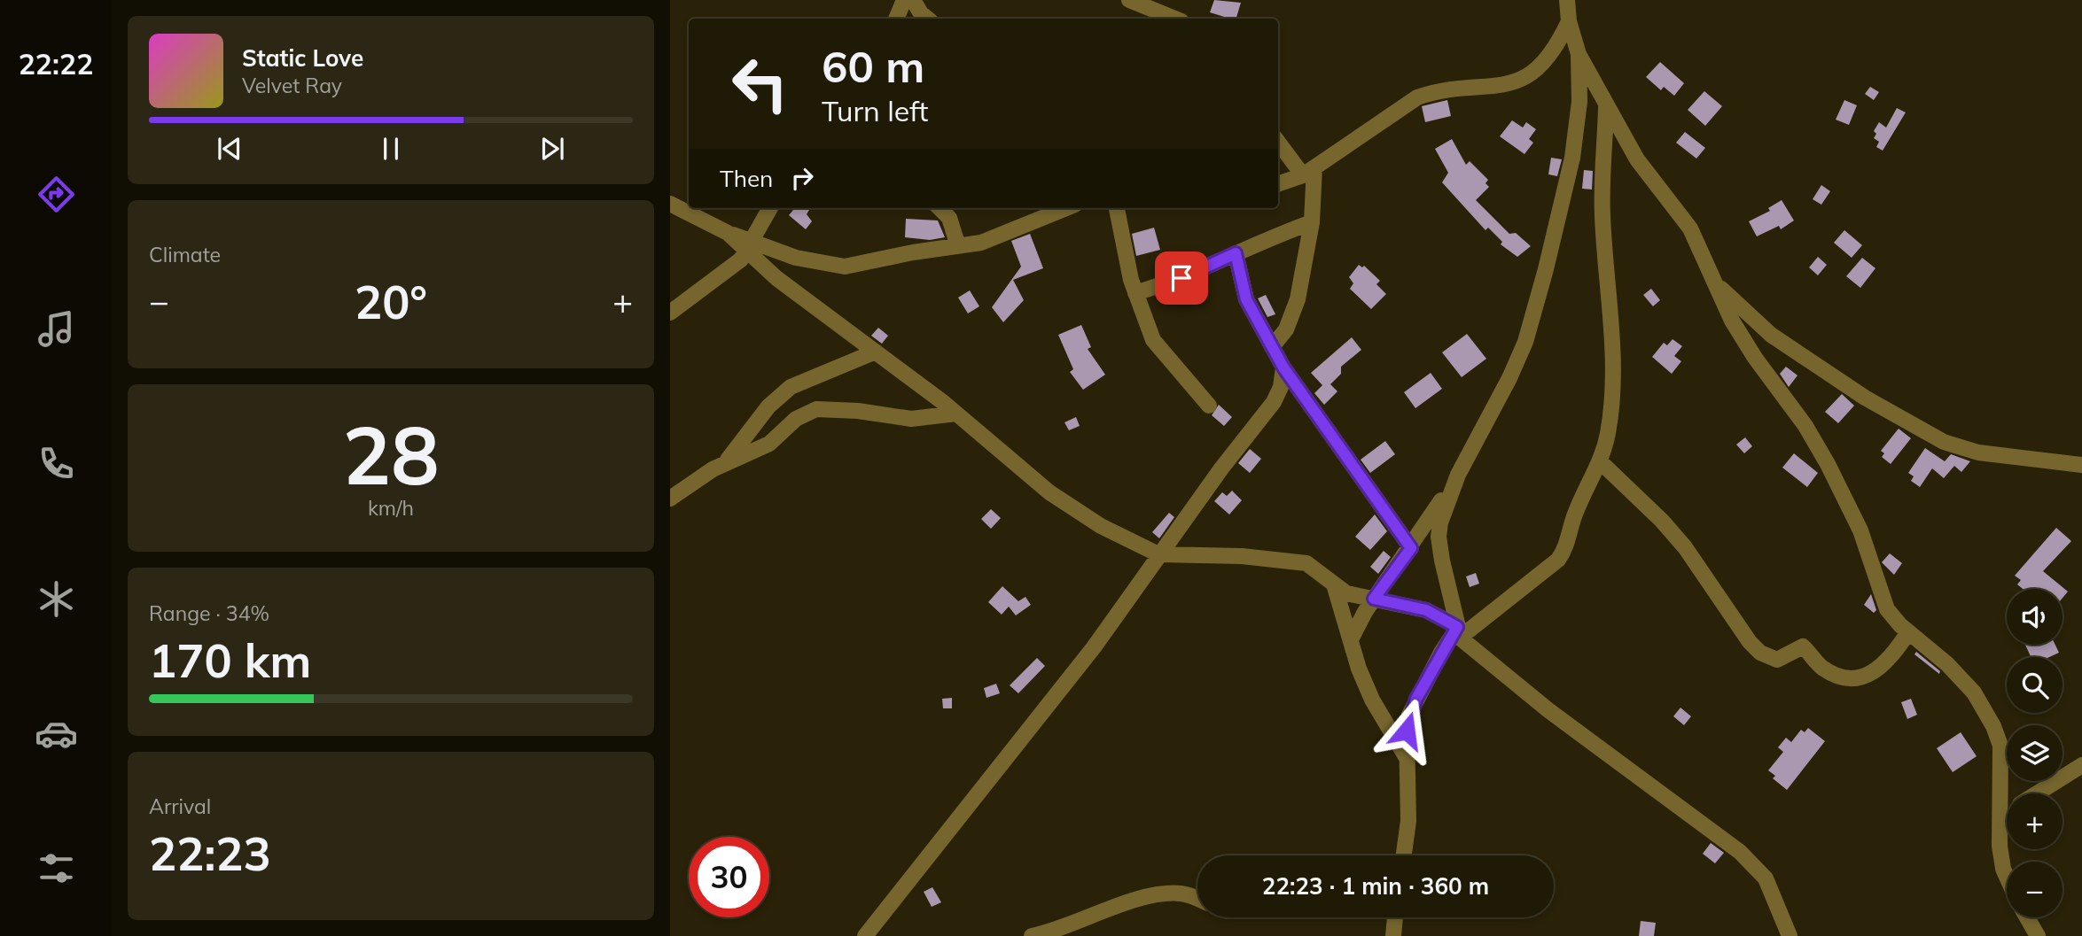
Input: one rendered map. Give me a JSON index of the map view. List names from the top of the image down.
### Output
{
  "page": {
    "tabs": "22:22",
    "turn": ["60 m", "Turn left"],
    "song": ["Static Love", "Velvet Ray"],
    "then": "Then",
    "tile": [
      "Climate",
      ["28", "km/h"],
      ["Range · 34%", "170 km"],
      ["Arrival", "22:23"]
    ],
    "heat": ["−", "20°", "+"],
    "map_buttons": ["+", "−"],
    "limit": "30",
    "trip": "22:23 · 1 min · 360 m"
  }
}
